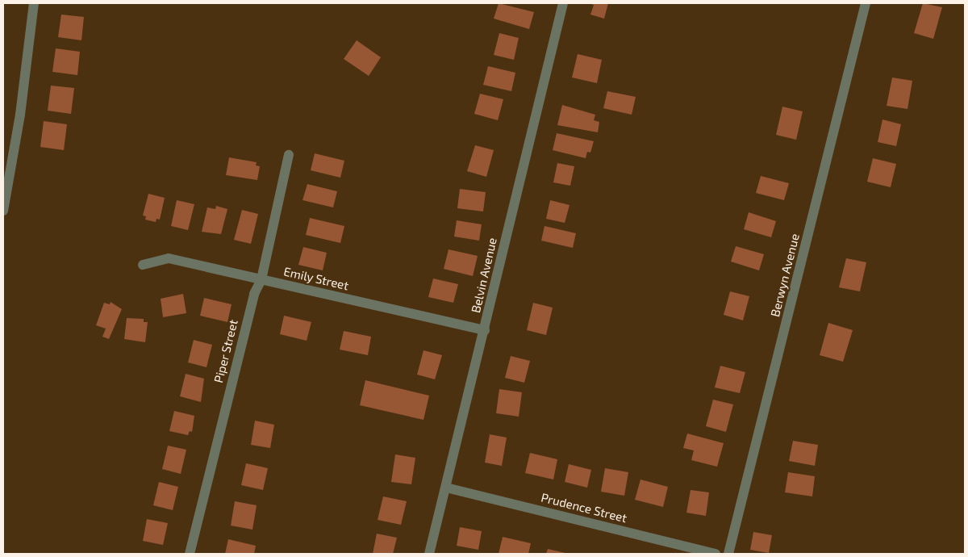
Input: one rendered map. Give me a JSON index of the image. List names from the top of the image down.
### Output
{
  "streets": {
    "street": [
      "Belvin Avenue",
      "Berwyn Avenue",
      "Emily Street",
      "Piper Street",
      "Prudence Street"
    ]
  },
  "crossings": [
    ["Belvin Avenue", "Emily Street"],
    ["Belvin Avenue", "Prudence Street"],
    ["Emily Street", "Piper Street"]
  ]
}
